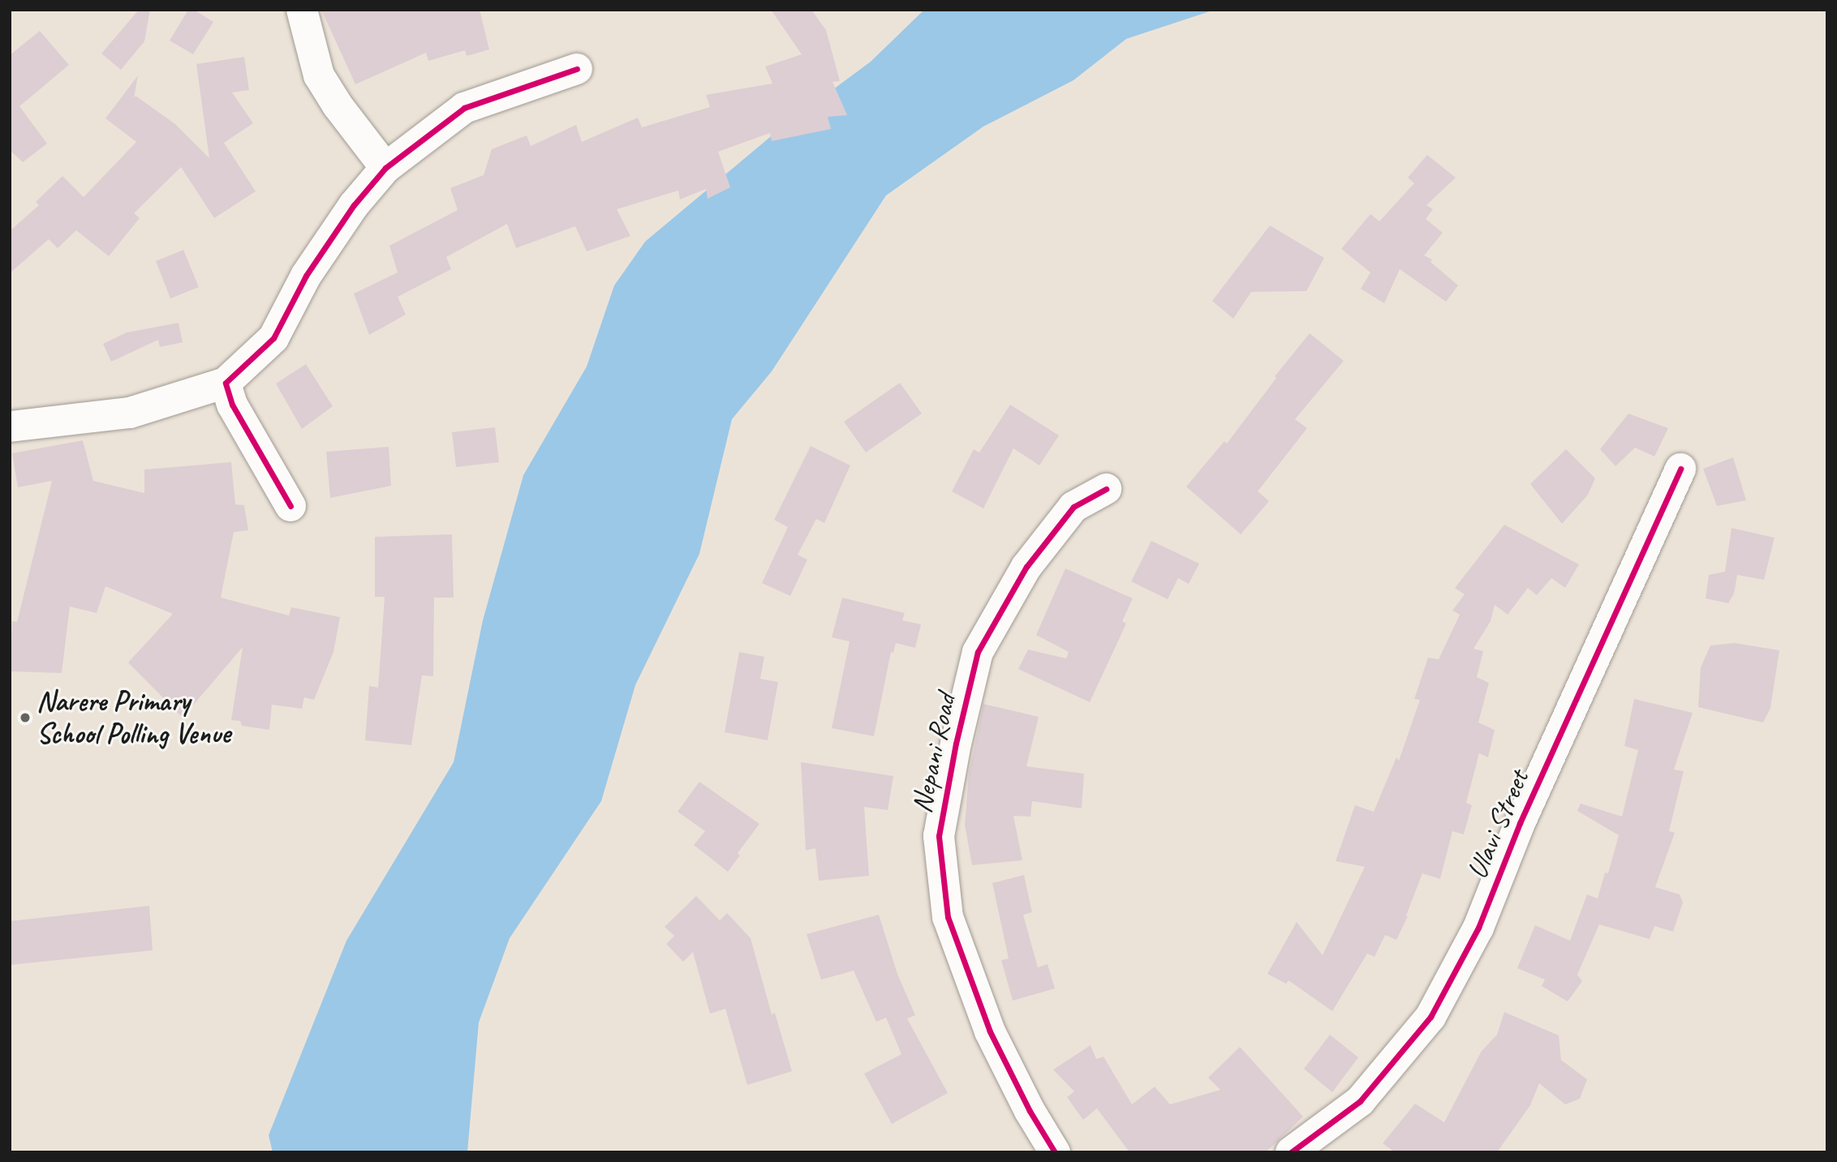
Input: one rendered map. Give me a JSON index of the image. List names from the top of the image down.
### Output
{
  "streets": {
    "street": ["Nepani Road", "Ulavi Street"]
  },
  "places": ["Narere Primary School Polling Venue"]
}
